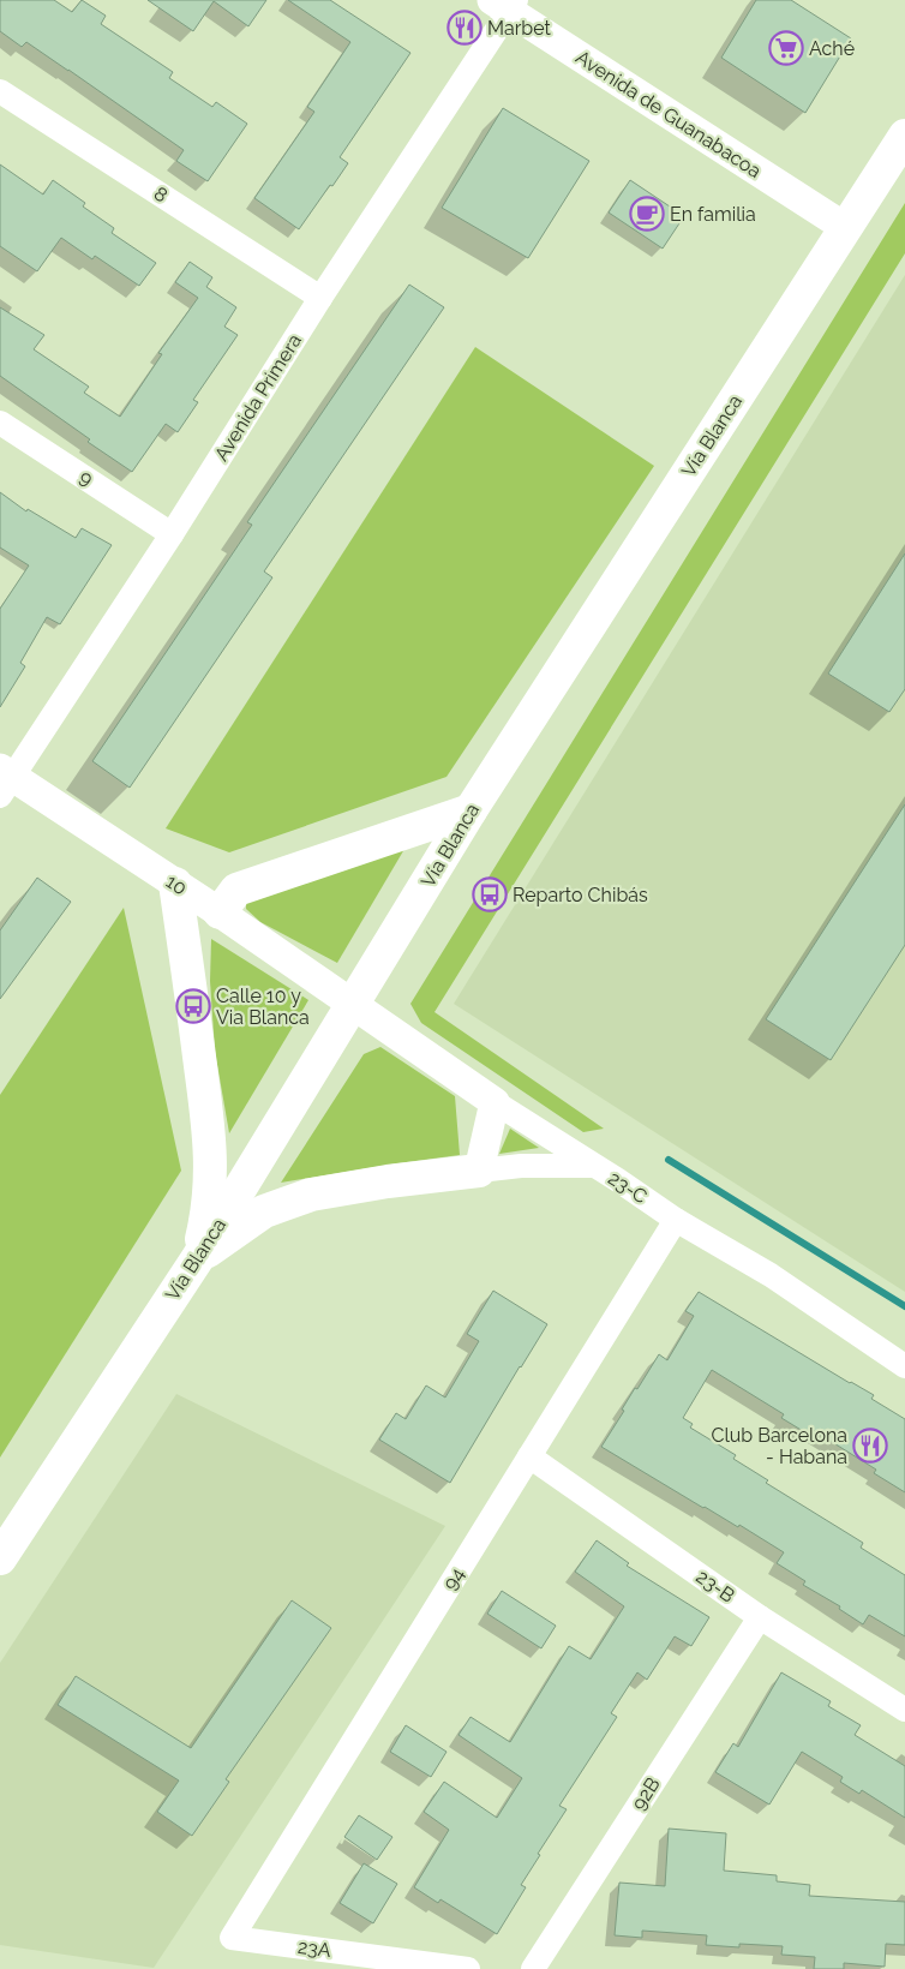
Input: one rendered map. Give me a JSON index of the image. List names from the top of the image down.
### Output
{
  "streets": {
    "main road": ["Vía Blanca"],
    "street": [
      "Avenida de Guanabacoa",
      "8",
      "Avenida Primera",
      "9",
      "10",
      "23-C",
      "94",
      "23-B",
      "92B",
      "23A"
    ]
  },
  "crossings": [
    ["Avenida de Guanabacoa", "Avenida Primera"],
    ["Avenida de Guanabacoa", "Vía Blanca"],
    ["8", "Avenida Primera"],
    ["Avenida Primera", "9"],
    ["Avenida Primera", "10"],
    ["Vía Blanca", "10"],
    ["Vía Blanca", "23-C"],
    ["10", "23-C"],
    ["23-C", "94"],
    ["94", "23-B"],
    ["94", "23A"],
    ["23-B", "92B"]
  ],
  "places": {
    "restaurant": ["Marbet", "Club Barcelona - Habana"],
    "supermarket": ["Aché"],
    "cafe": ["En familia"],
    "bus stop": ["Reparto Chibás", "Calle 10 y Via Blanca"]
  }
}
